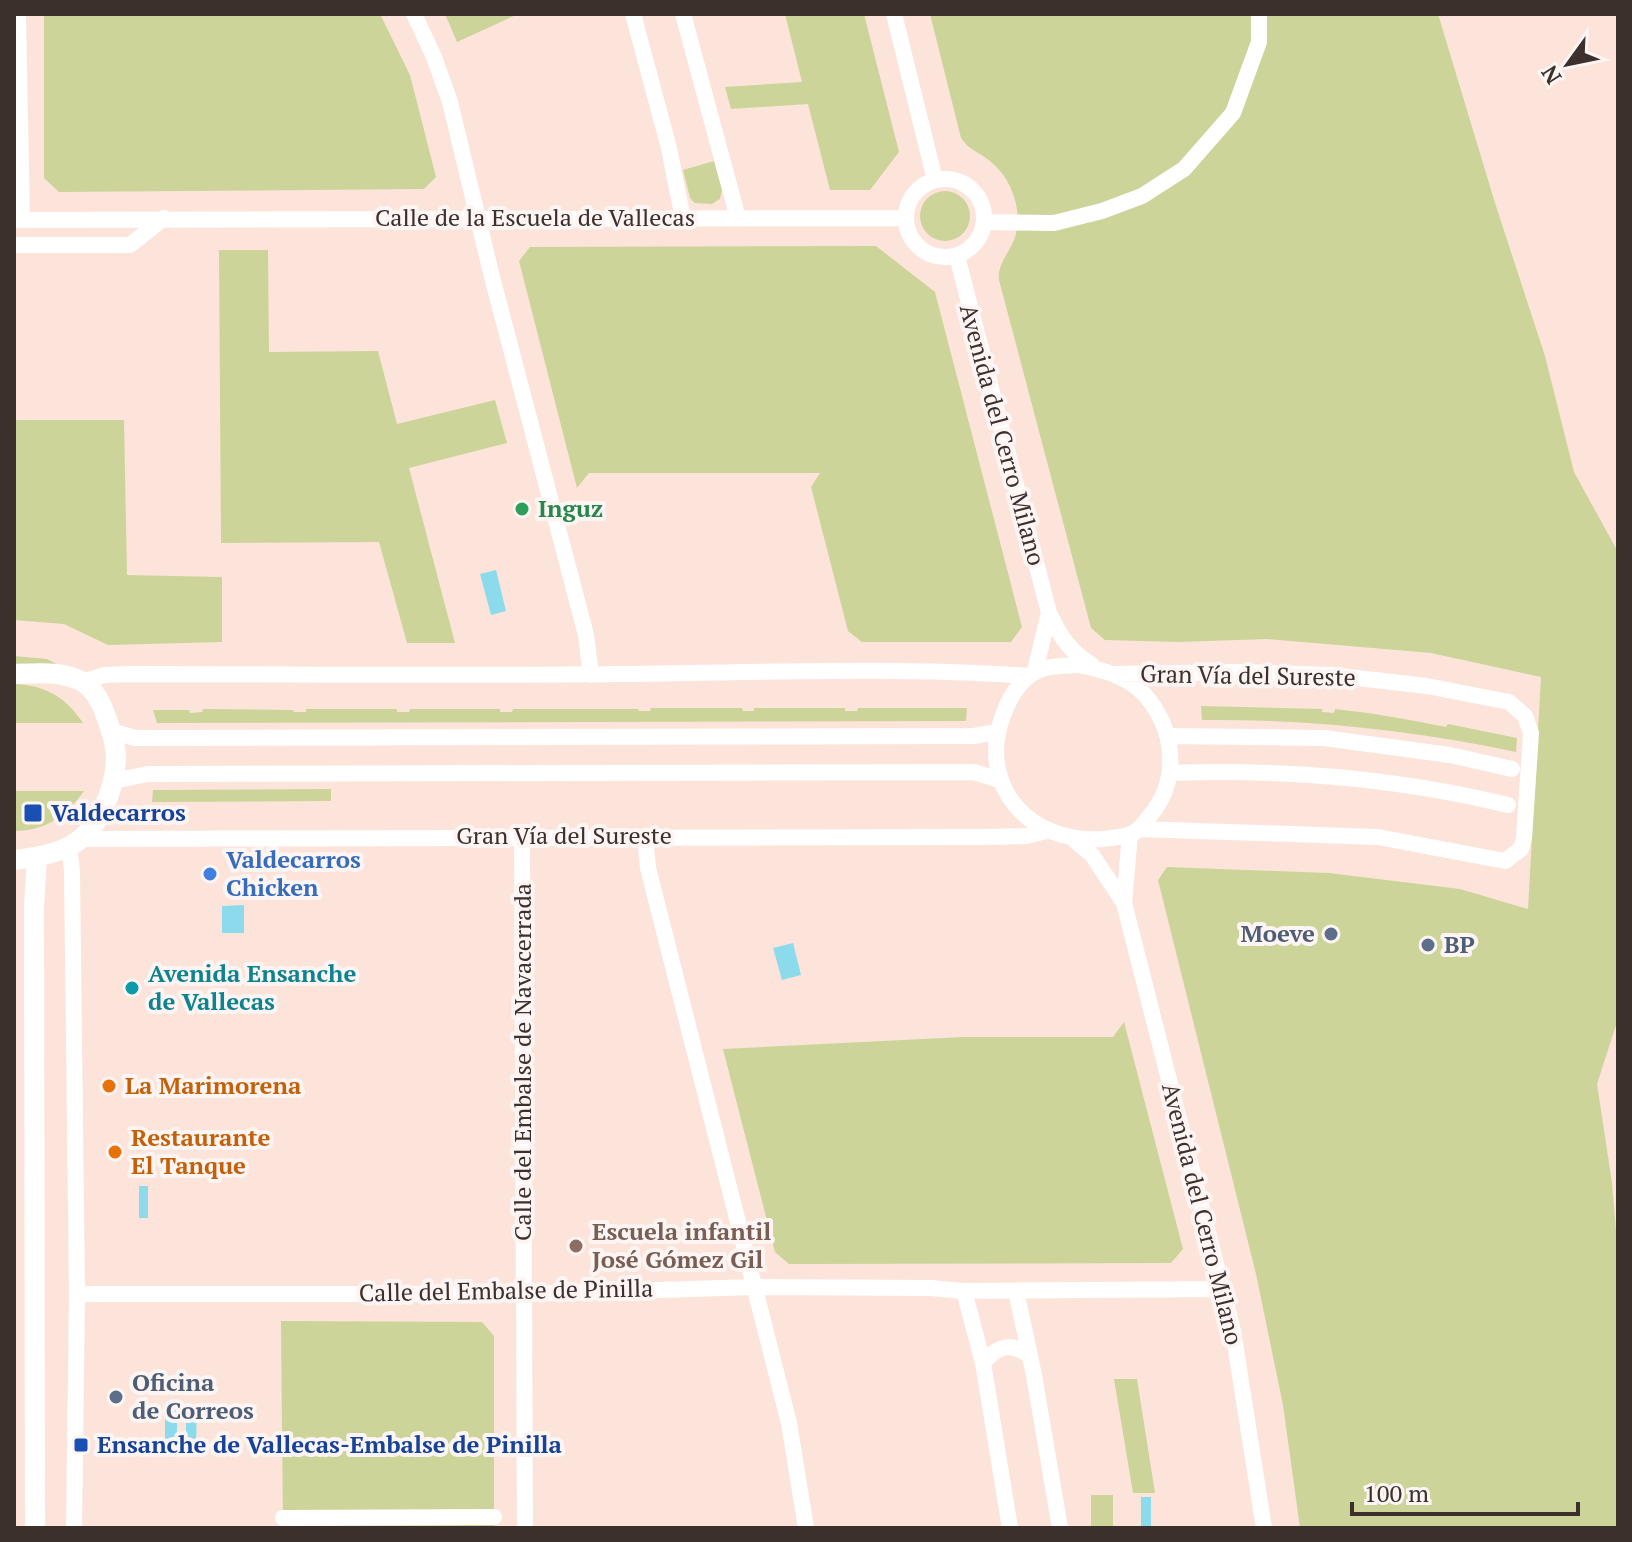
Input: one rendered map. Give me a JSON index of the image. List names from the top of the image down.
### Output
{
  "streets": {
    "street": [
      "Calle de la Escuela de Vallecas",
      "Avenida del Cerro Milano",
      "Gran Vía del Sureste",
      "Calle del Embalse de Navacerrada",
      "Calle del Embalse de Pinilla"
    ]
  },
  "crossings": [
    ["Calle de la Escuela de Vallecas", "Avenida del Cerro Milano"],
    ["Avenida del Cerro Milano", "Gran Vía del Sureste"],
    ["Avenida del Cerro Milano", "Calle del Embalse de Pinilla"],
    ["Gran Vía del Sureste", "Calle del Embalse de Navacerrada"],
    ["Calle del Embalse de Navacerrada", "Calle del Embalse de Pinilla"]
  ],
  "places": {
    "other": [
      "Inguz",
      "Valdecarros Chicken",
      "Moeve",
      "BP",
      "Avenida Ensanche de Vallecas",
      "La Marimorena",
      "Restaurante El Tanque",
      "Escuela infantil José Gómez Gil",
      "Oficina de Correos"
    ],
    "transit": ["Valdecarros", "Ensanche de Vallecas-Embalse de Pinilla"]
  },
  "scale_bar": "100 m",
  "north": "bottom left"
}
